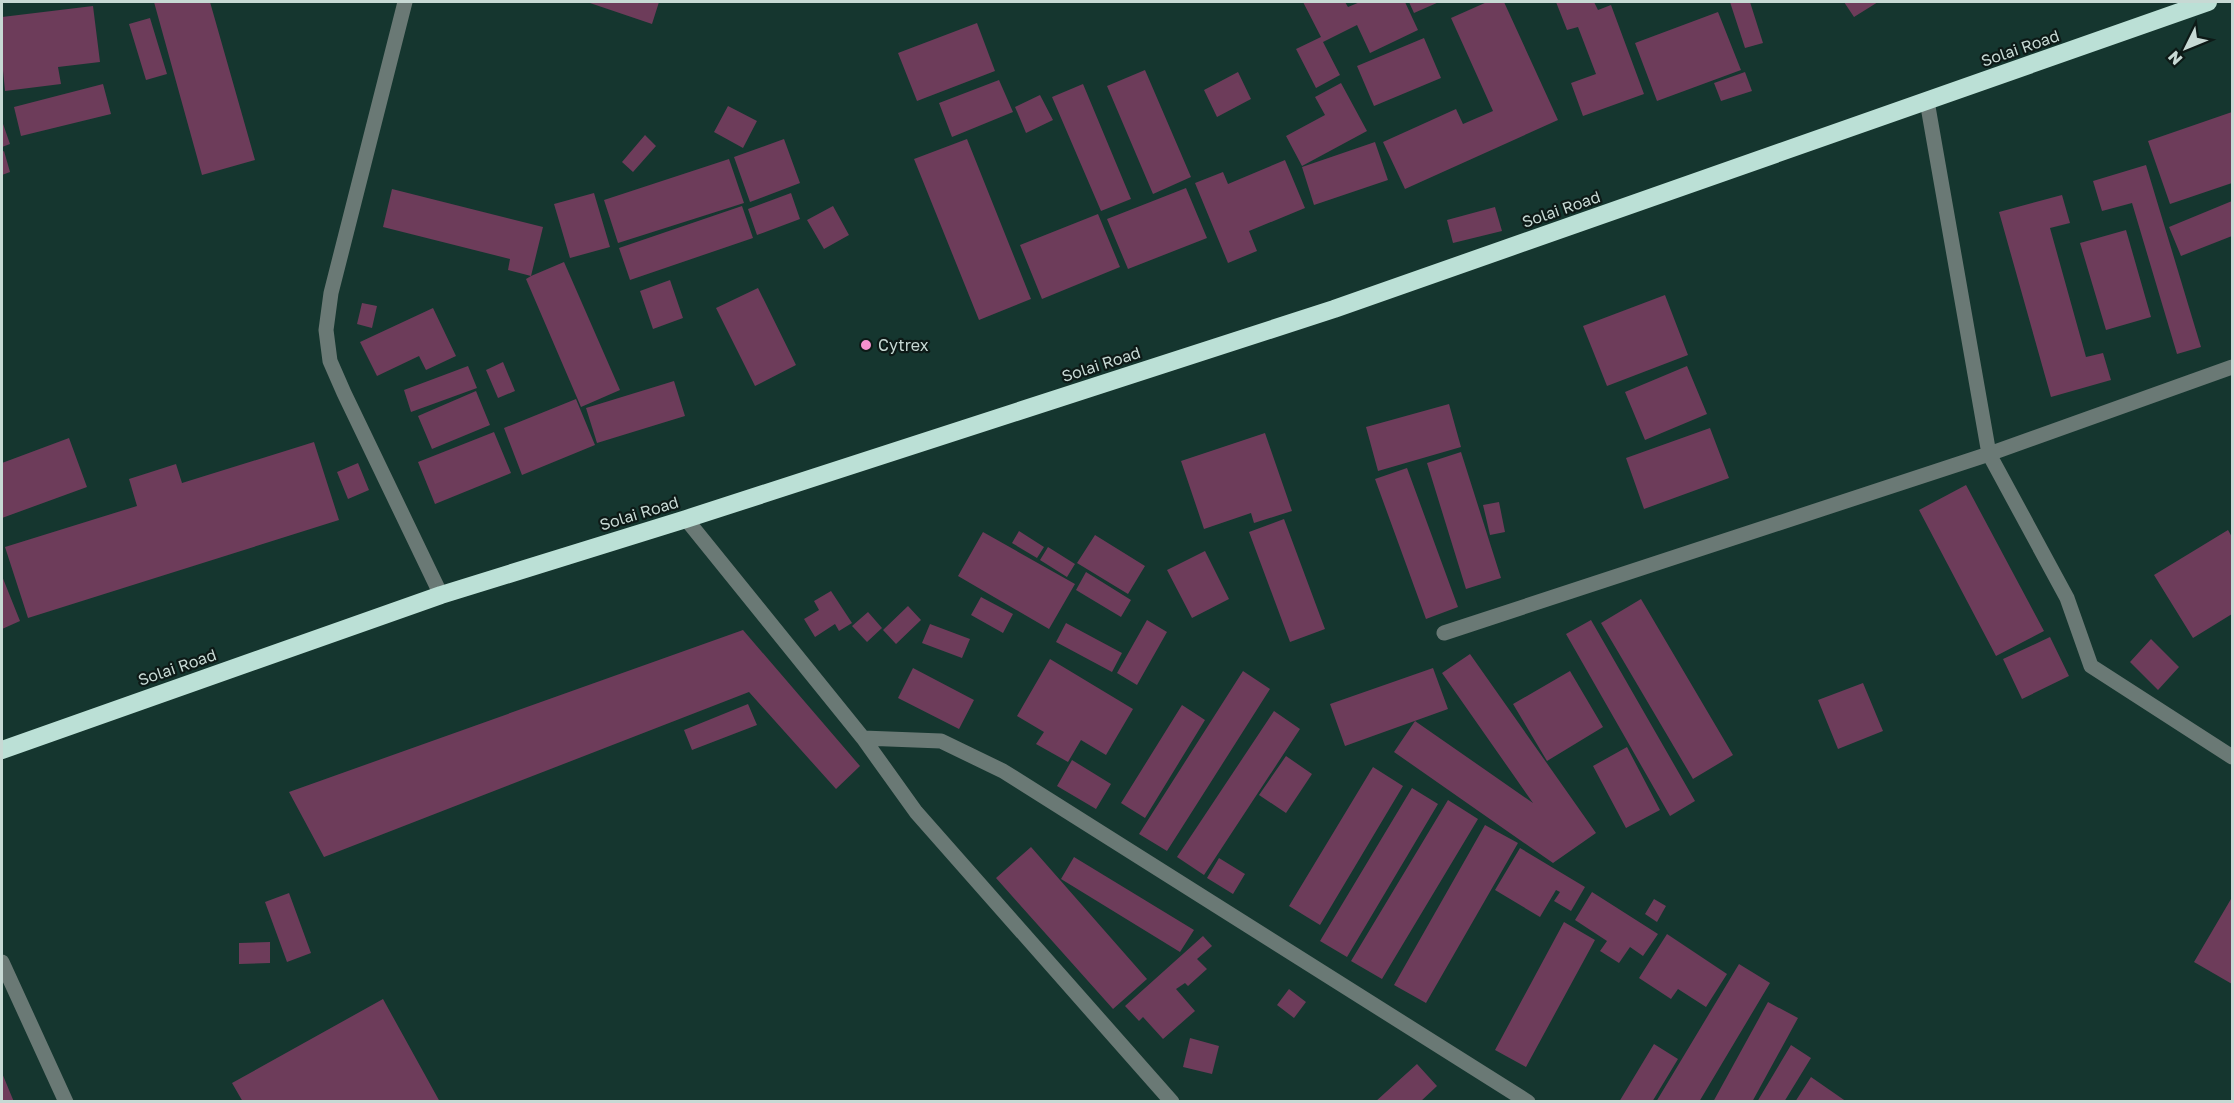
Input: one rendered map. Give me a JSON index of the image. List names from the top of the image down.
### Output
{
  "streets": {
    "highway": ["Solai Road"]
  },
  "places": ["Cytrex"],
  "north": "bottom left"
}
